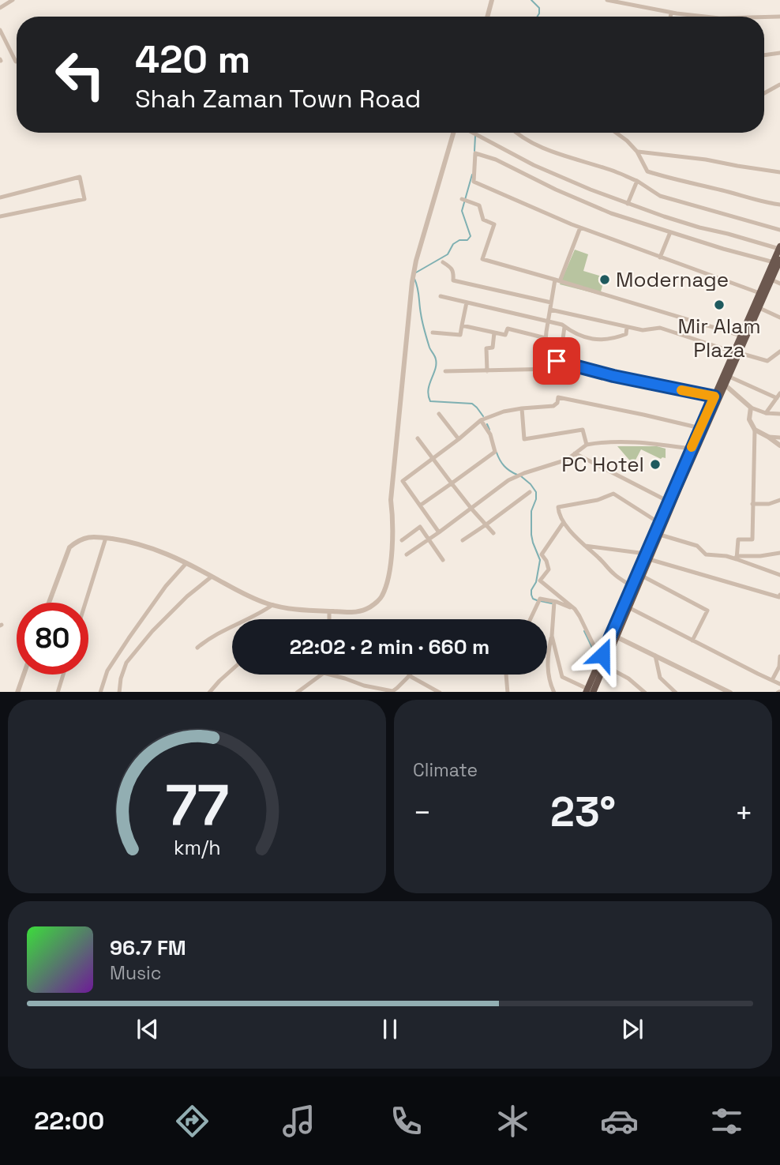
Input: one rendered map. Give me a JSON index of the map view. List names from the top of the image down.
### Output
{
  "places": ["Modernage", "Mir Alam Plaza", "PC Hotel"],
  "page": {
    "turn": ["420 m", "Shah Zaman Town Road"],
    "limit": "80",
    "trip": "22:02 · 2 min · 660 m",
    "tile": "Climate",
    "heat": ["−", "23°", "+"],
    "song": ["96.7 FM", "Music"],
    "tabs": "22:00",
    "gauge": ["77", "km/h"]
  }
}
